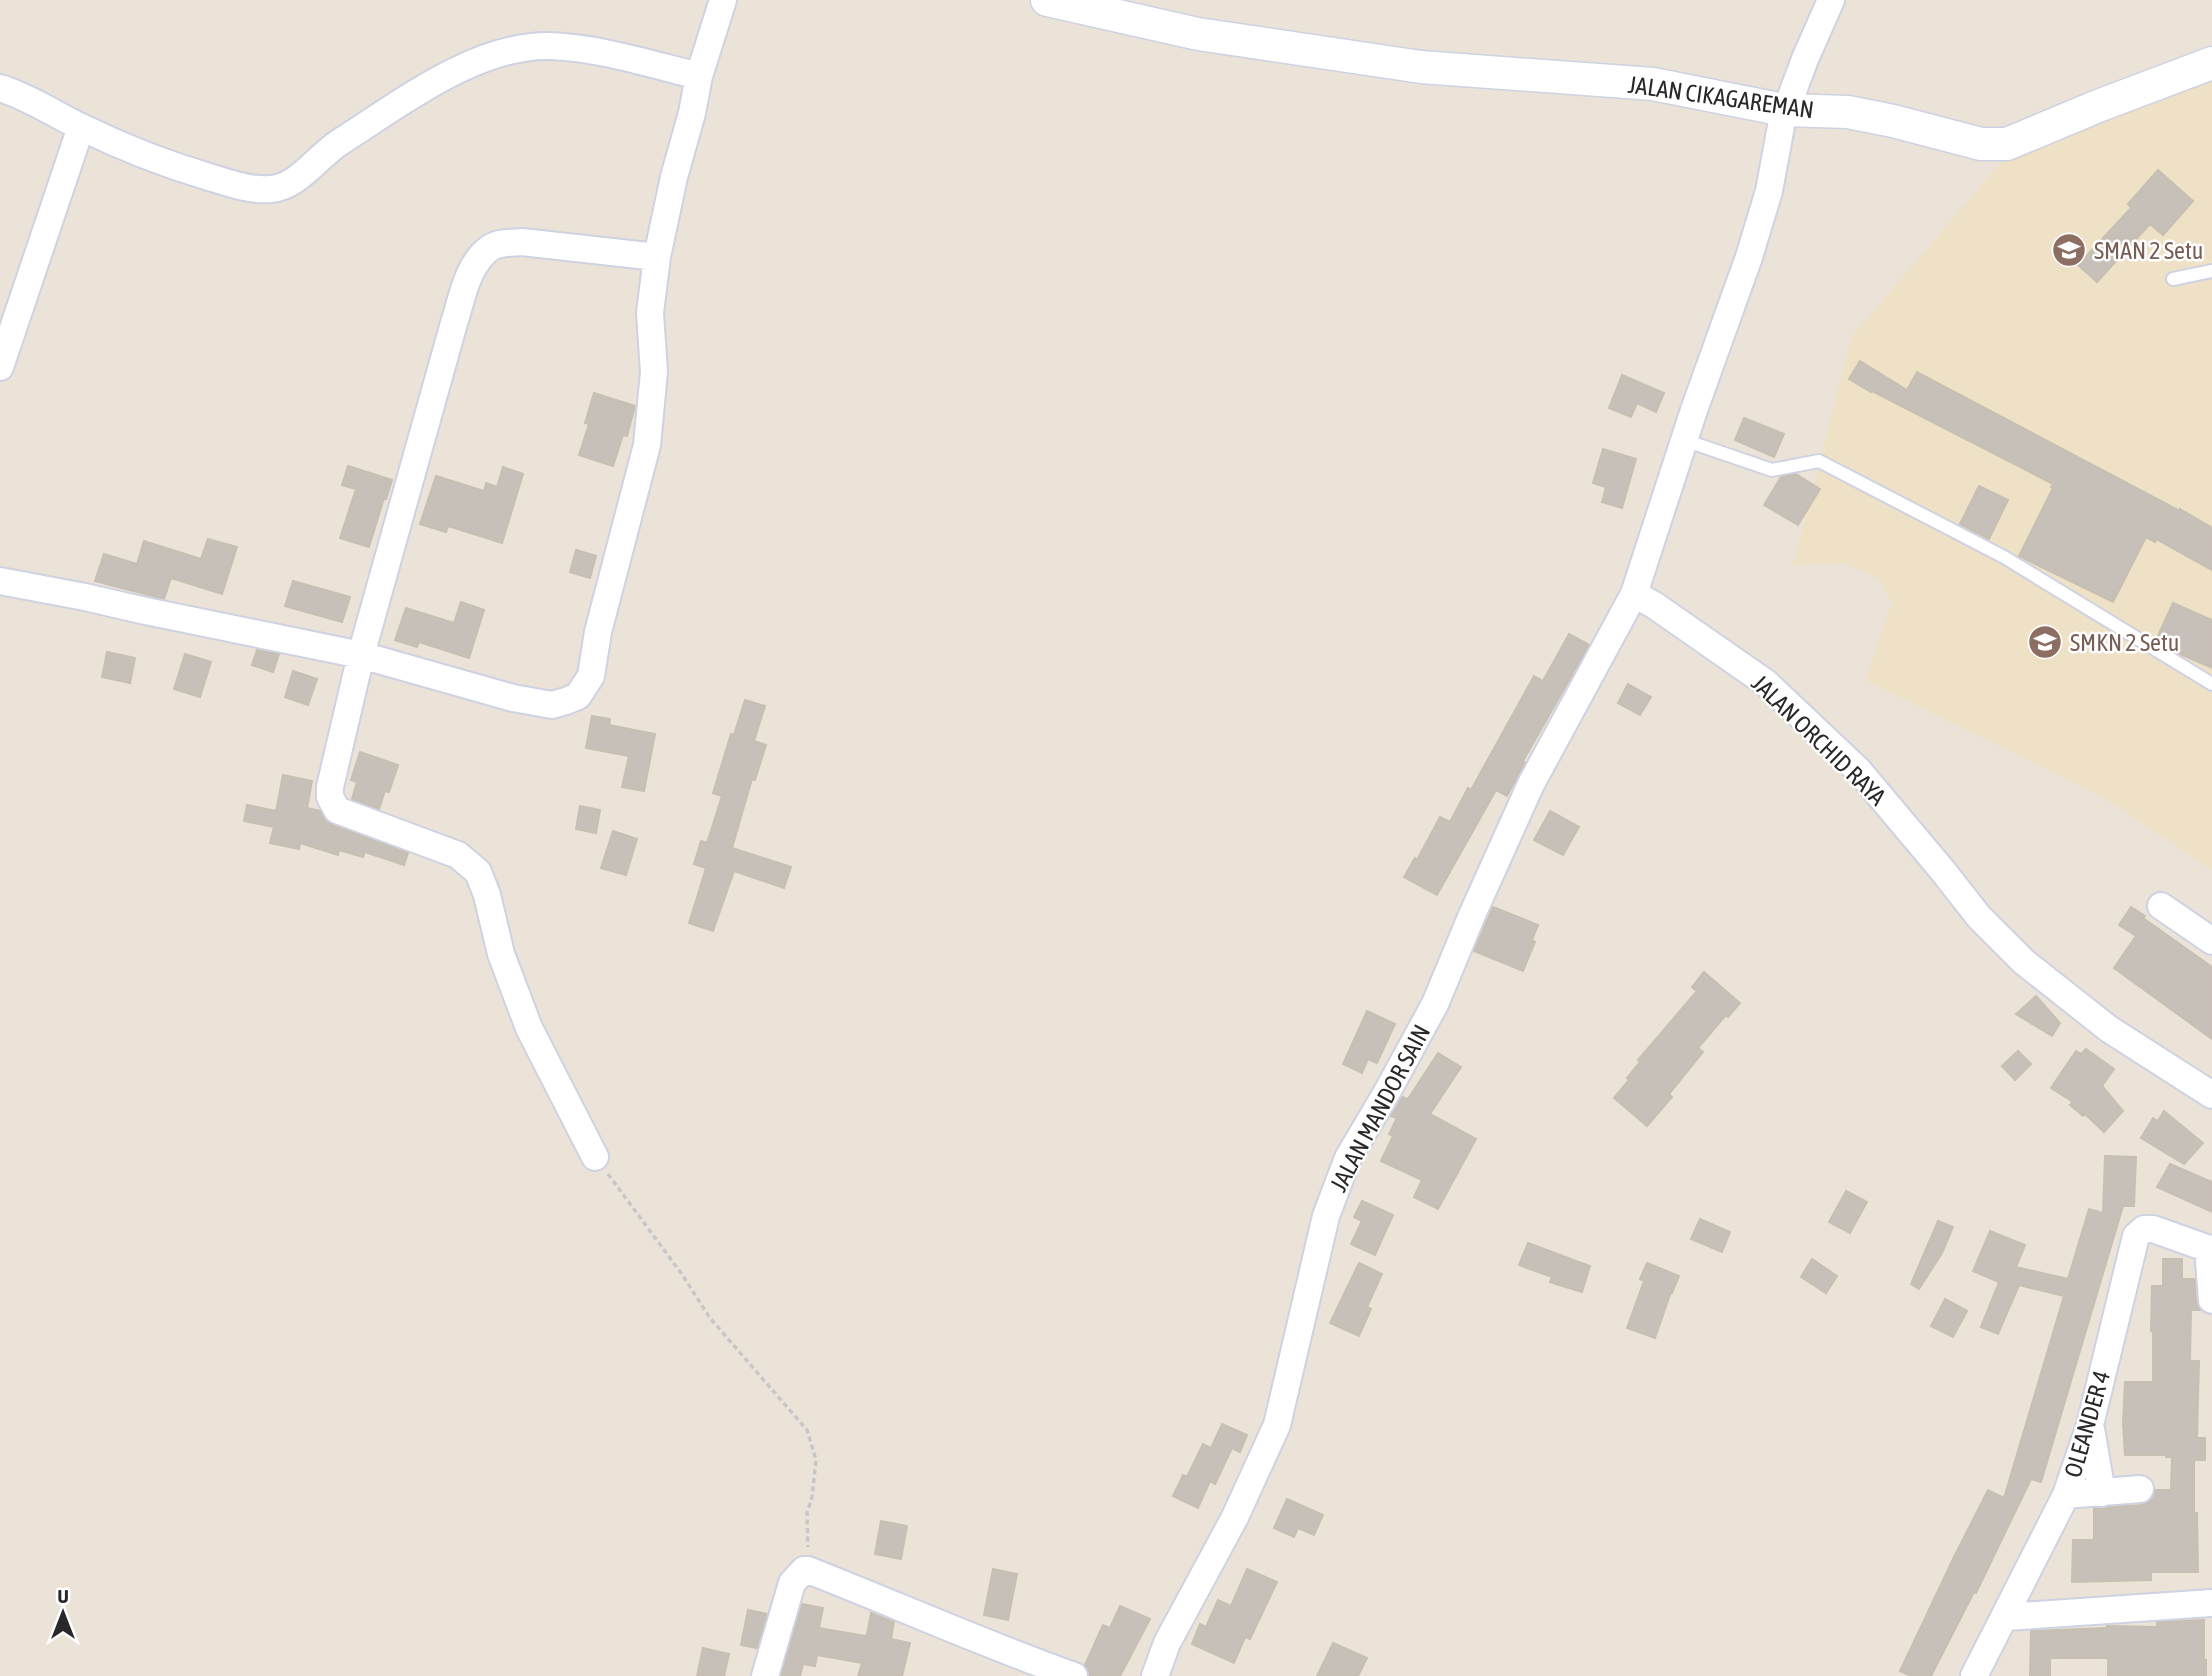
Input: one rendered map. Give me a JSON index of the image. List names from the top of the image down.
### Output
{
  "streets": {
    "street": [
      "JALAN CIKAGAREMAN",
      "JALAN ORCHID RAYA",
      "JALAN MANDOR SAIN",
      "OLEANDER 4"
    ]
  },
  "crossings": [
    ["JALAN ORCHID RAYA", "JALAN MANDOR SAIN"]
  ],
  "places": {
    "school or university": ["SMAN 2 Setu", "SMKN 2 Setu"]
  },
  "north": "top"
}
